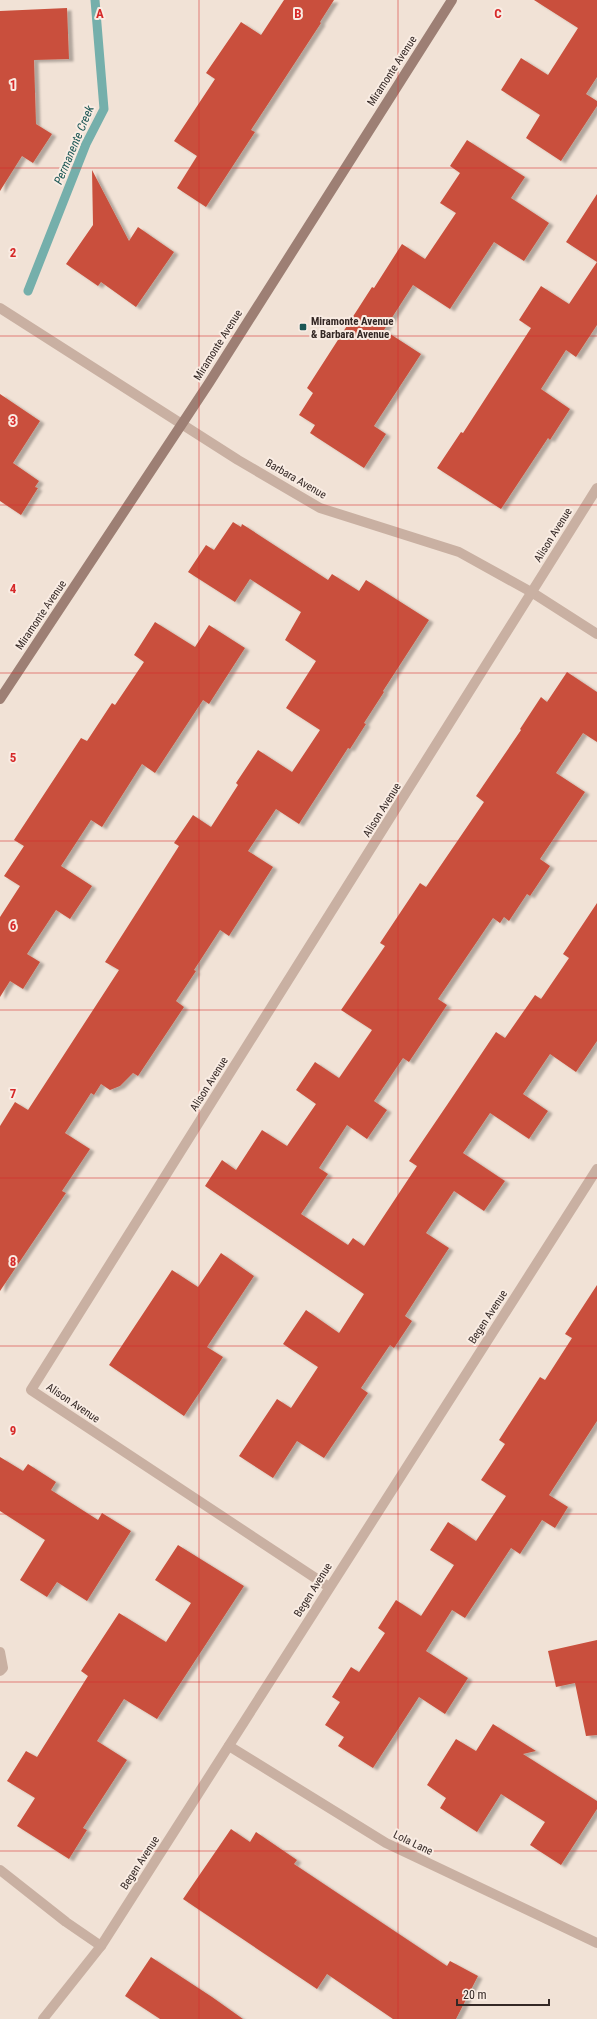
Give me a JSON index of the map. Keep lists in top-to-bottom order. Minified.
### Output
{"streets":{"main road":["Miramonte Avenue"],"street":["Barbara Avenue","Alison Avenue","Begen Avenue","Lola Lane"]},"crossings":[["Miramonte Avenue","Barbara Avenue"],["Barbara Avenue","Alison Avenue"],["Alison Avenue","Begen Avenue"],["Begen Avenue","Lola Lane"]],"water":["Permanente Creek"],"places":{"transit":["Miramonte Avenue & Barbara Avenue"]},"scale_bar":"20 m","grid":{"columns":["A","B","C"],"rows":["1","2","3","4","5","6","7","8","9"]}}
